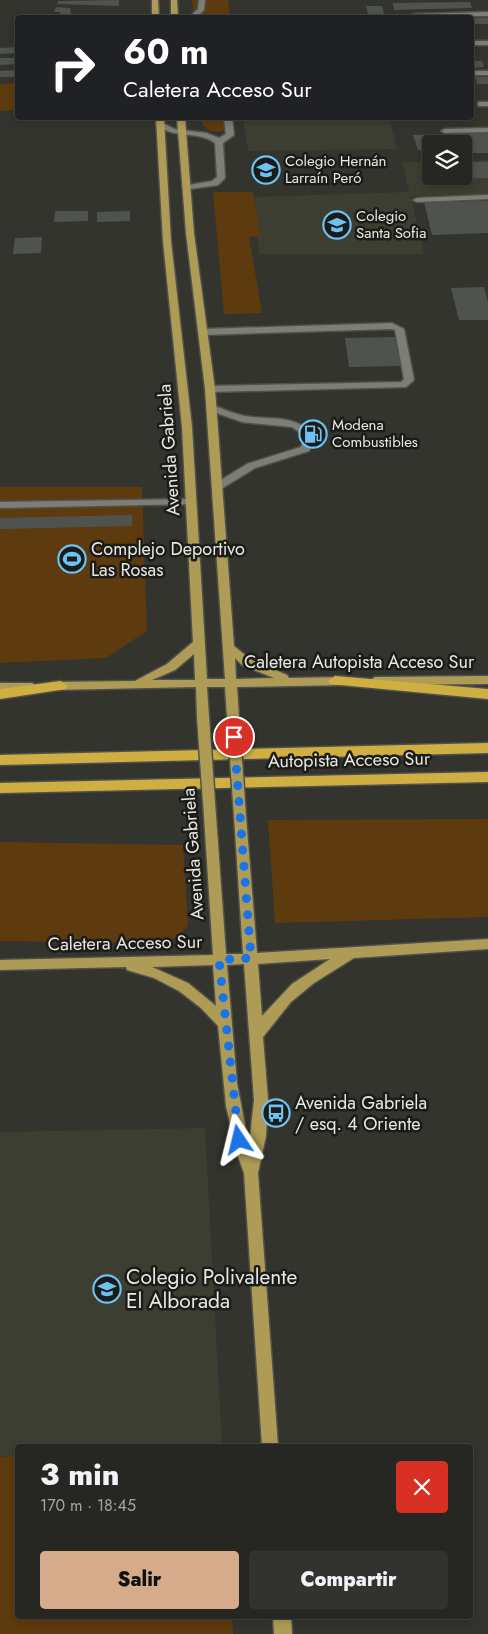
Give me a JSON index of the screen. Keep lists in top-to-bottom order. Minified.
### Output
{"streets":{"highway":["Autopista Acceso Sur"],"main road":["Avenida Gabriela","Caletera Autopista Acceso Sur","Caletera Acceso Sur"]},"crossings":[["Avenida Gabriela","Caletera Acceso Sur"]],"places":{"school or university":["Colegio Hernán Larraín Peró","Colegio Santa Sofia","Colegio Polivalente El Alborada"],"fuel station":["Modena Combustibles"],"sports":["Complejo Deportivo Las Rosas"],"bus stop":["Avenida Gabriela / esq. 4 Oriente"]},"page":{"turn":["60 m","Caletera Acceso Sur"],"heading":["3 min","170 m · 18:45"],"buttons":["Salir","Compartir"]}}
